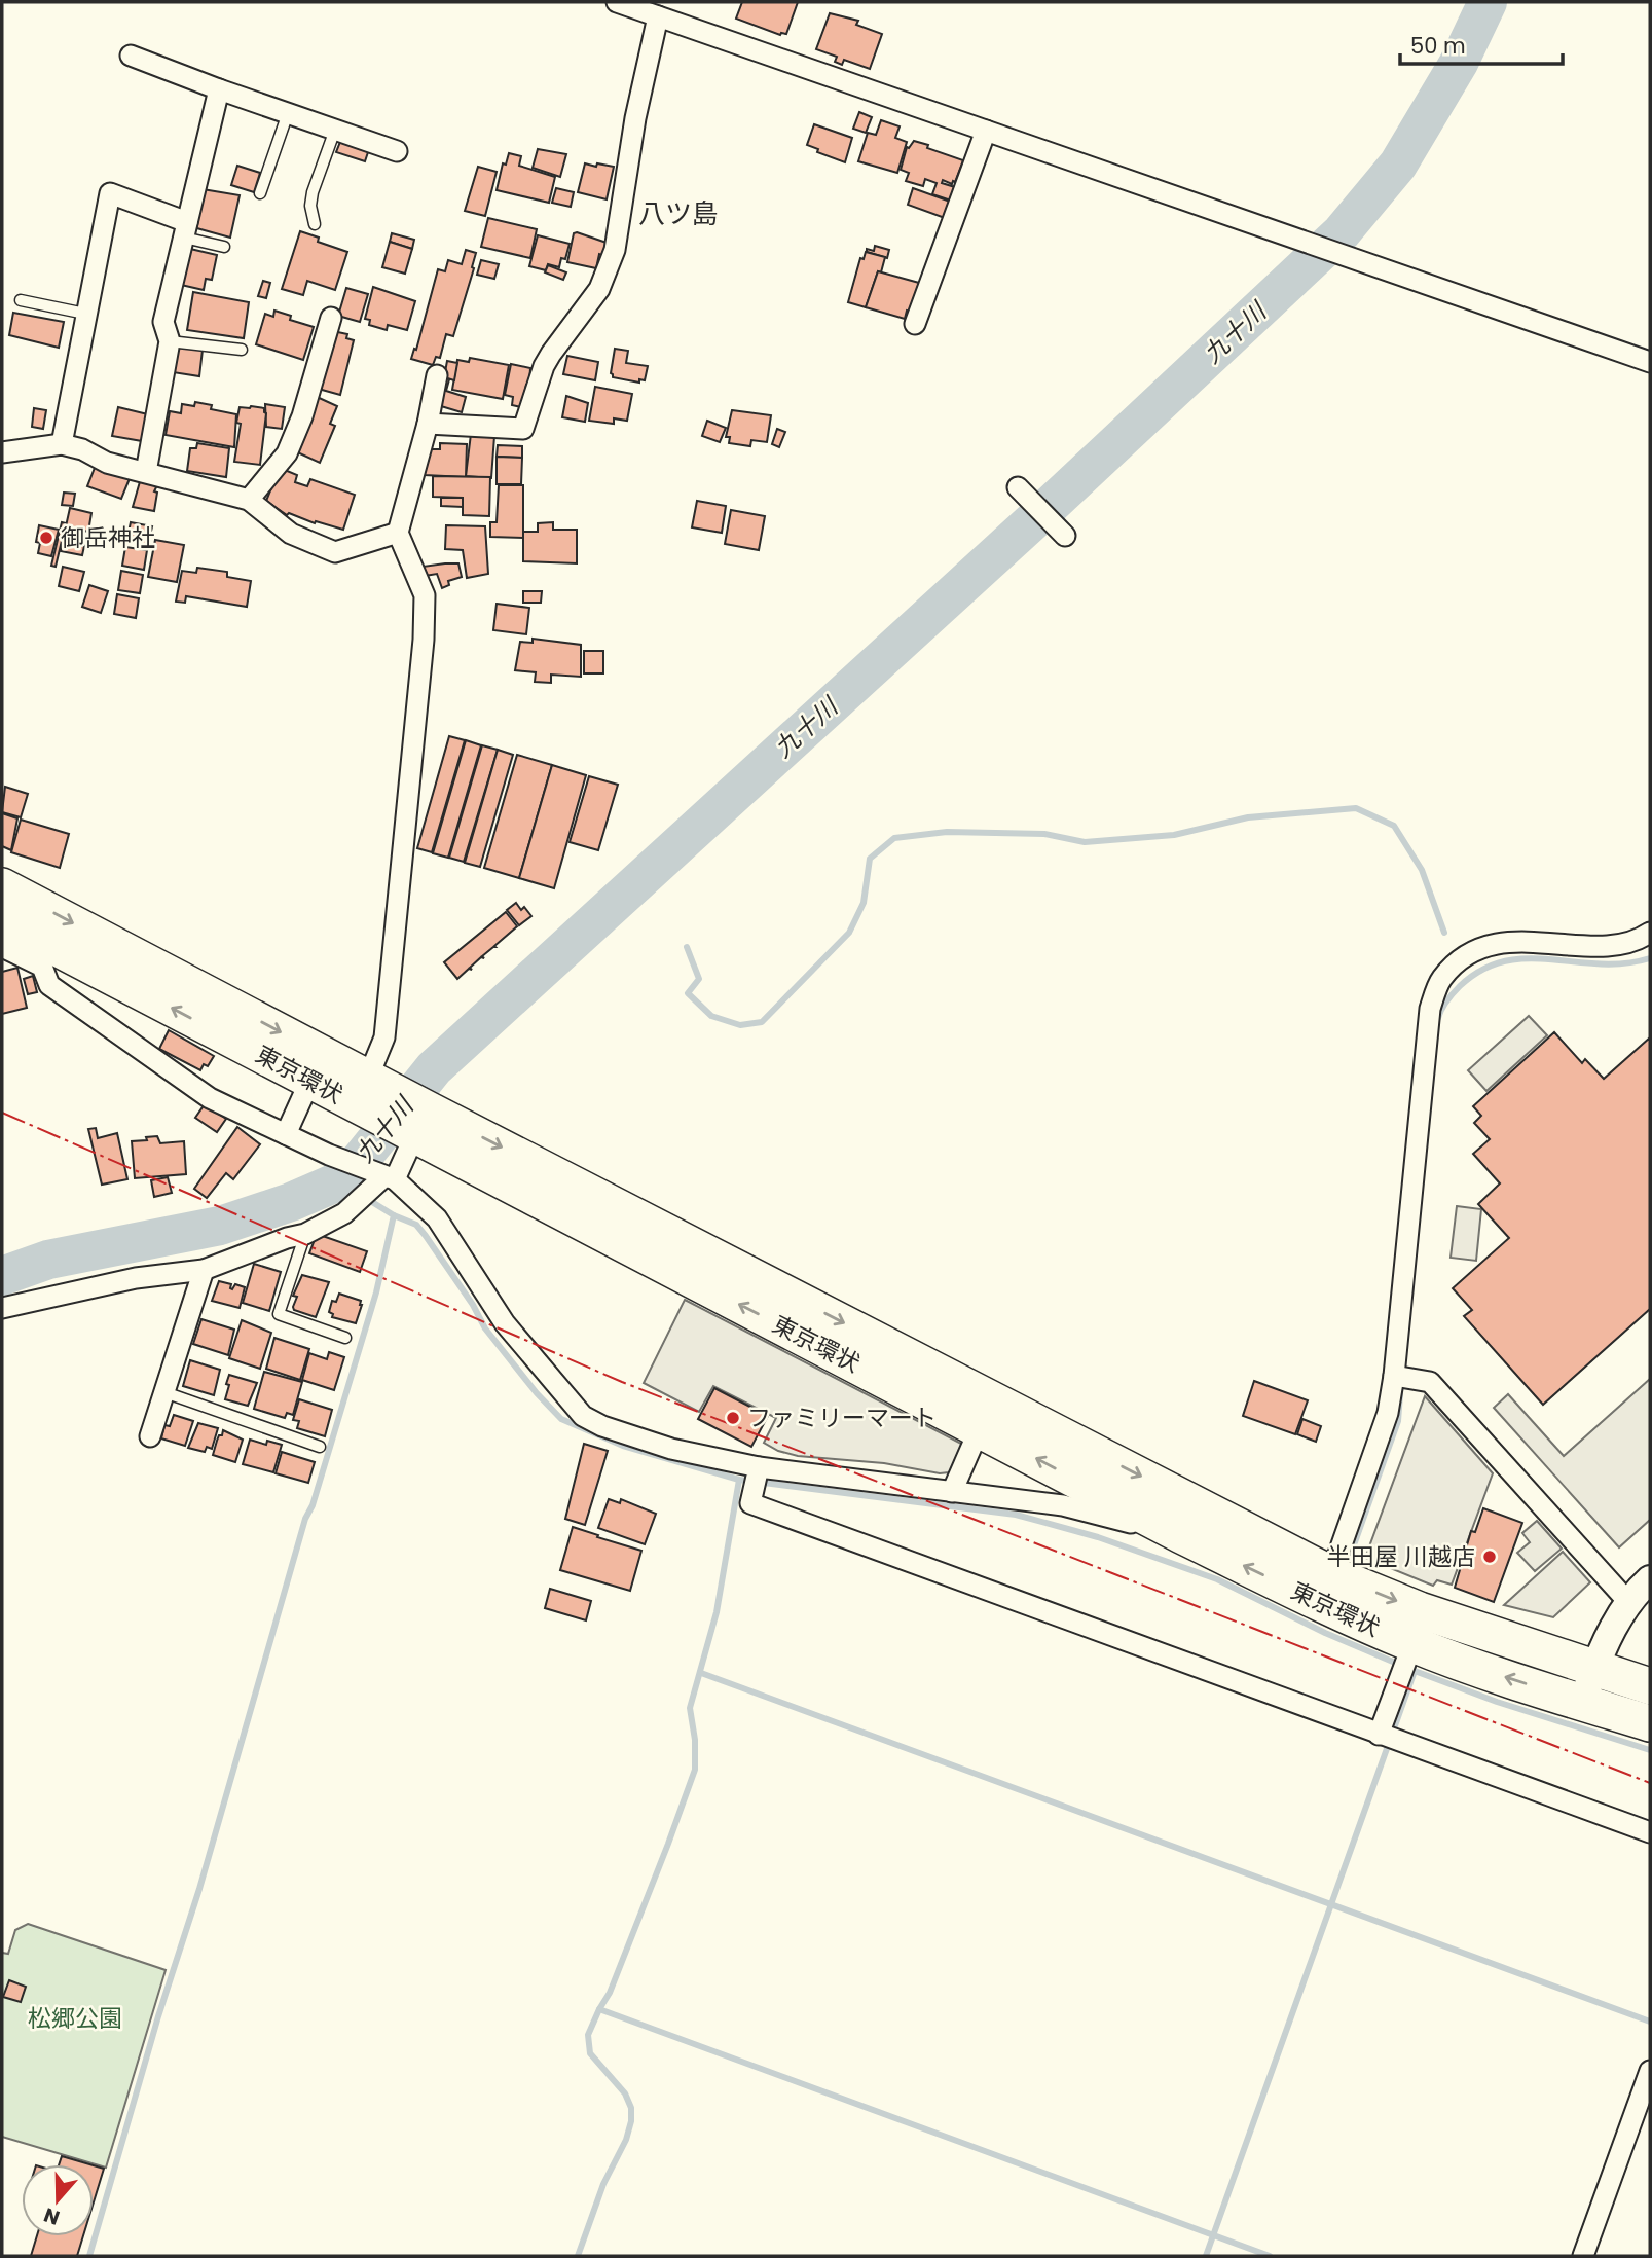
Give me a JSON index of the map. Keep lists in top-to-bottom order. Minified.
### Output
{"streets":{"highway":["東京環状"]},"districts":["八ツ島"],"water":["九十川"],"parks":["松郷公園"],"places":["御岳神社","ファミリーマート","半田屋 川越店"],"scale_bar":"50 m","north":"bottom"}
